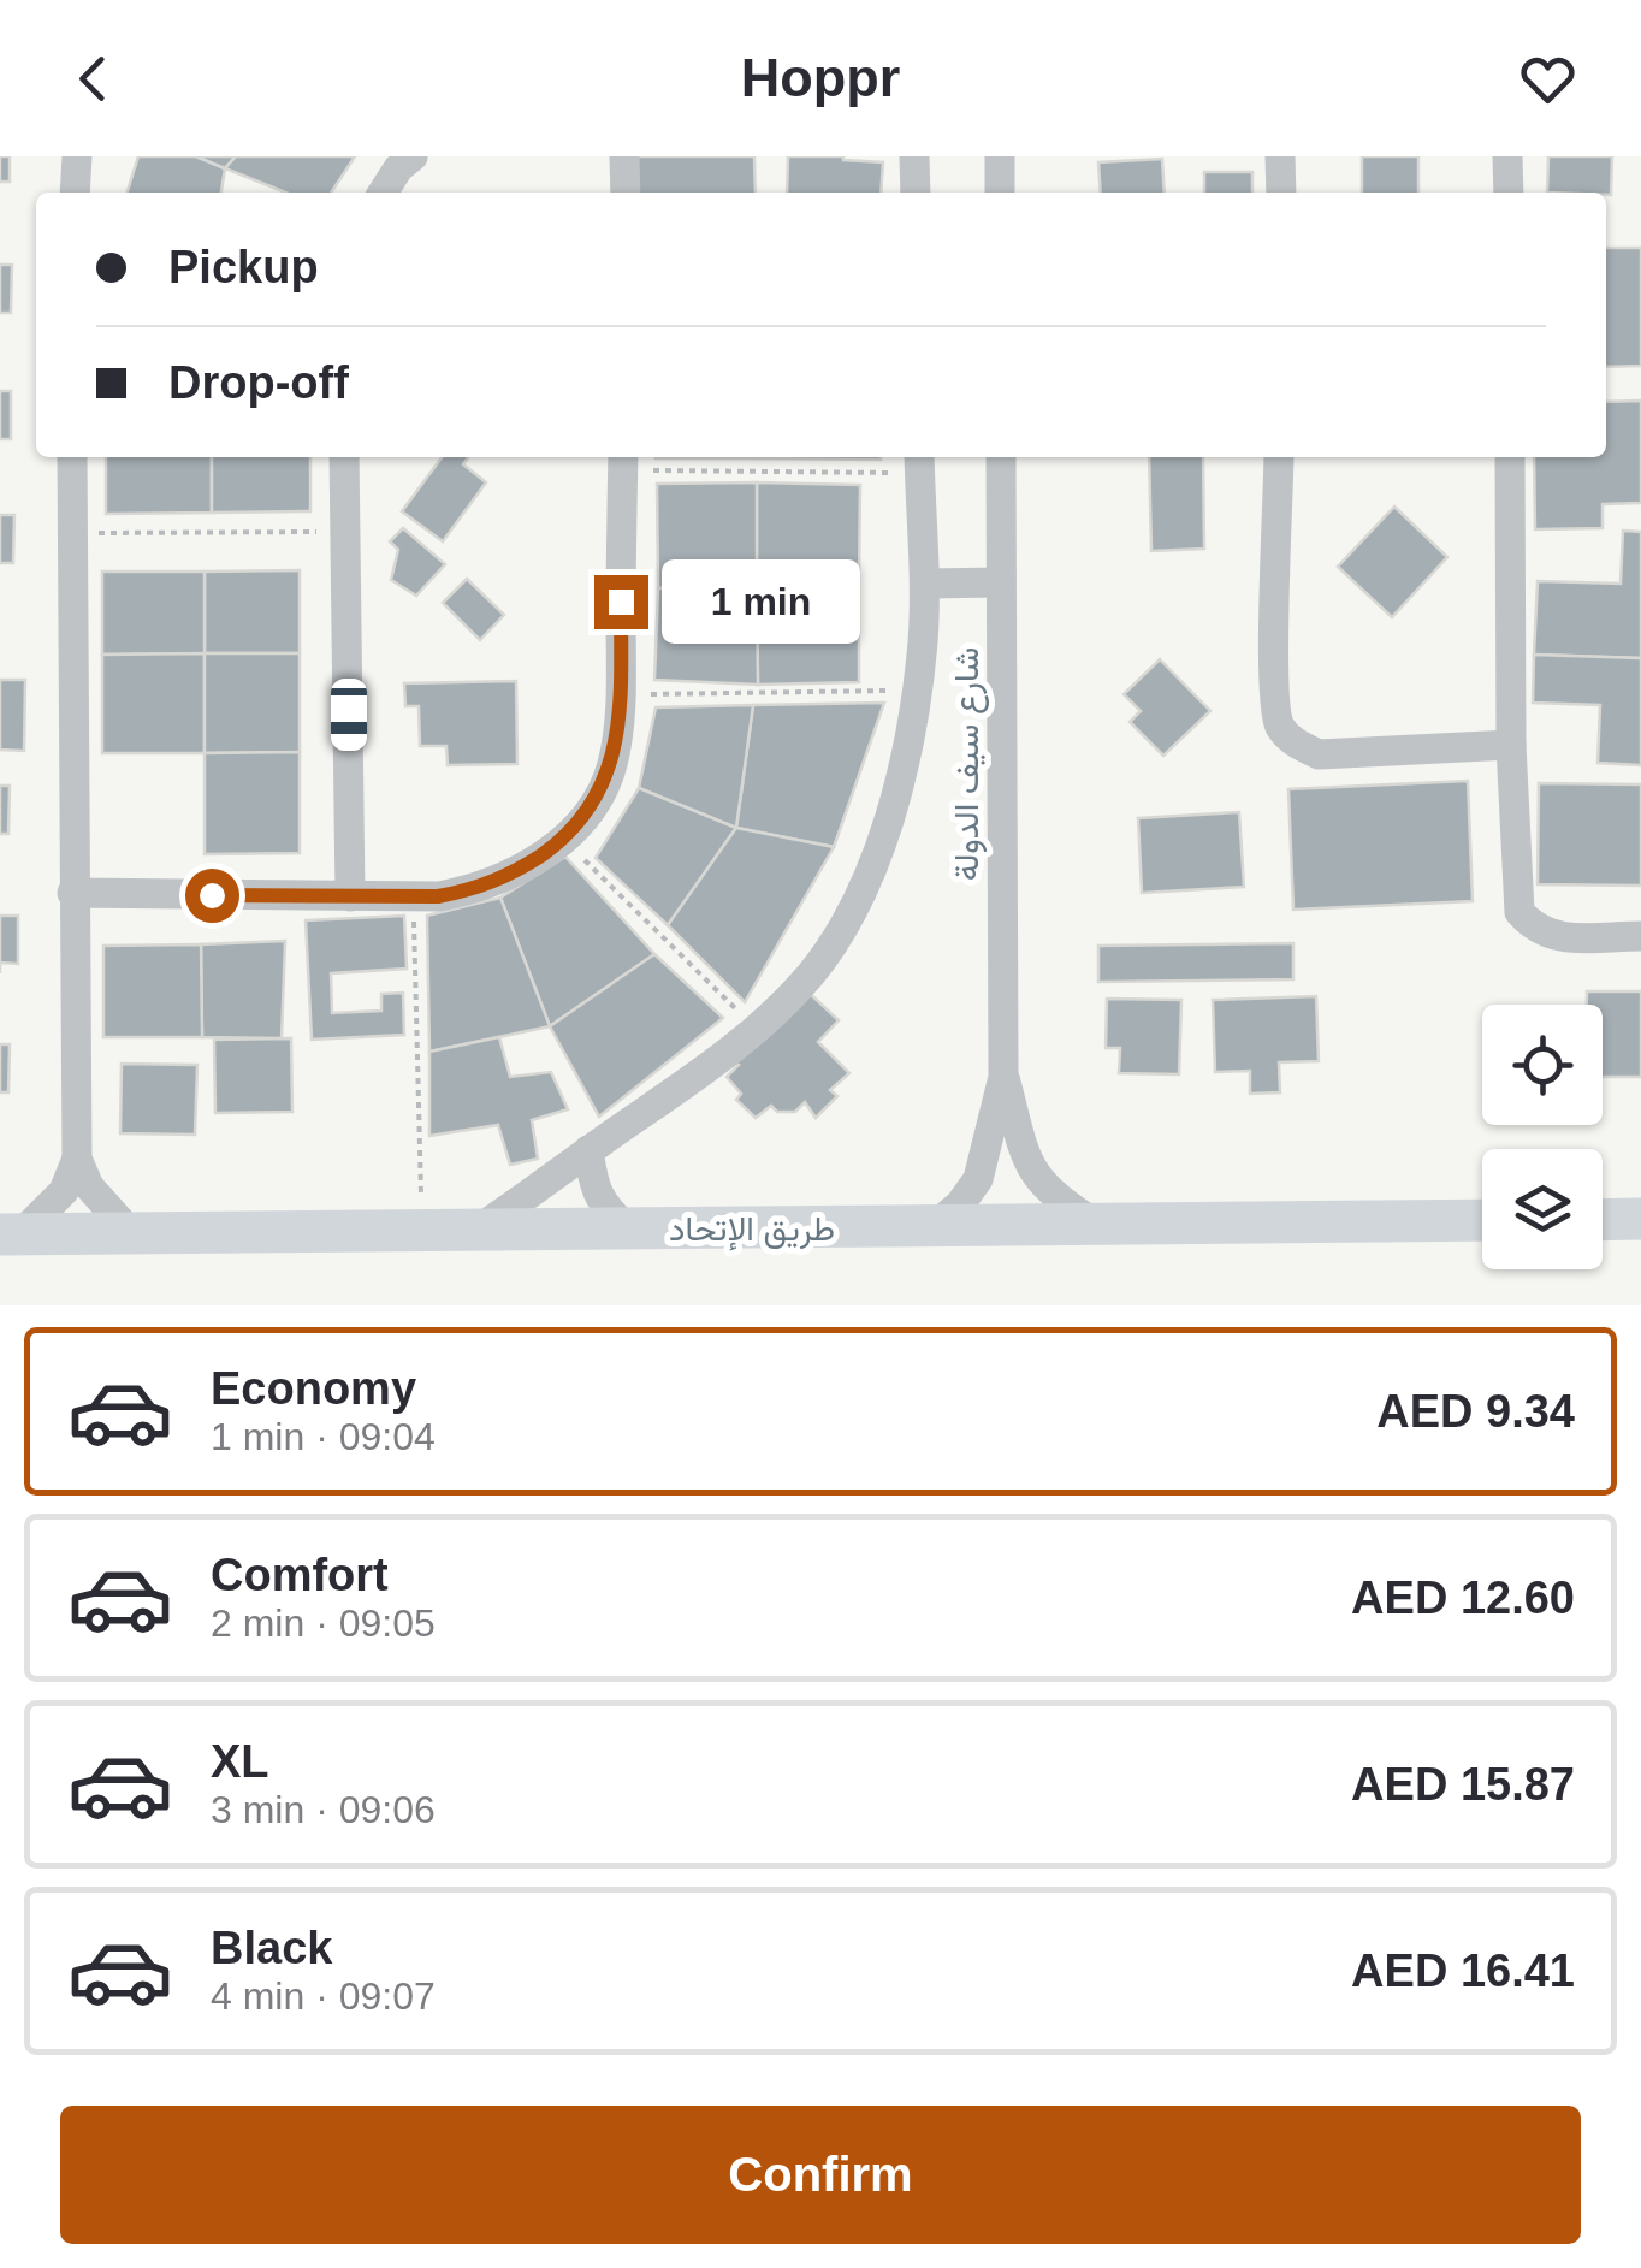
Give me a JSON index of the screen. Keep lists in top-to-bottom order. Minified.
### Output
{"streets":{"street":["شارع سيف الدولة","طريق اﻹتحاد"]},"crossings":[["شارع سيف الدولة","طريق اﻹتحاد"]],"page":{"header":"Hoppr","banner":["Pickup","Drop-off"],"bubble":"1 min","list":[{"name":"Economy","note":"1 min · 09:04","value":"AED 9.34"},{"name":"Comfort","note":"2 min · 09:05","value":"AED 12.60"},{"name":"XL","note":"3 min · 09:06","value":"AED 15.87"},{"name":"Black","note":"4 min · 09:07","value":"AED 16.41"}],"buttons":"Confirm"}}
